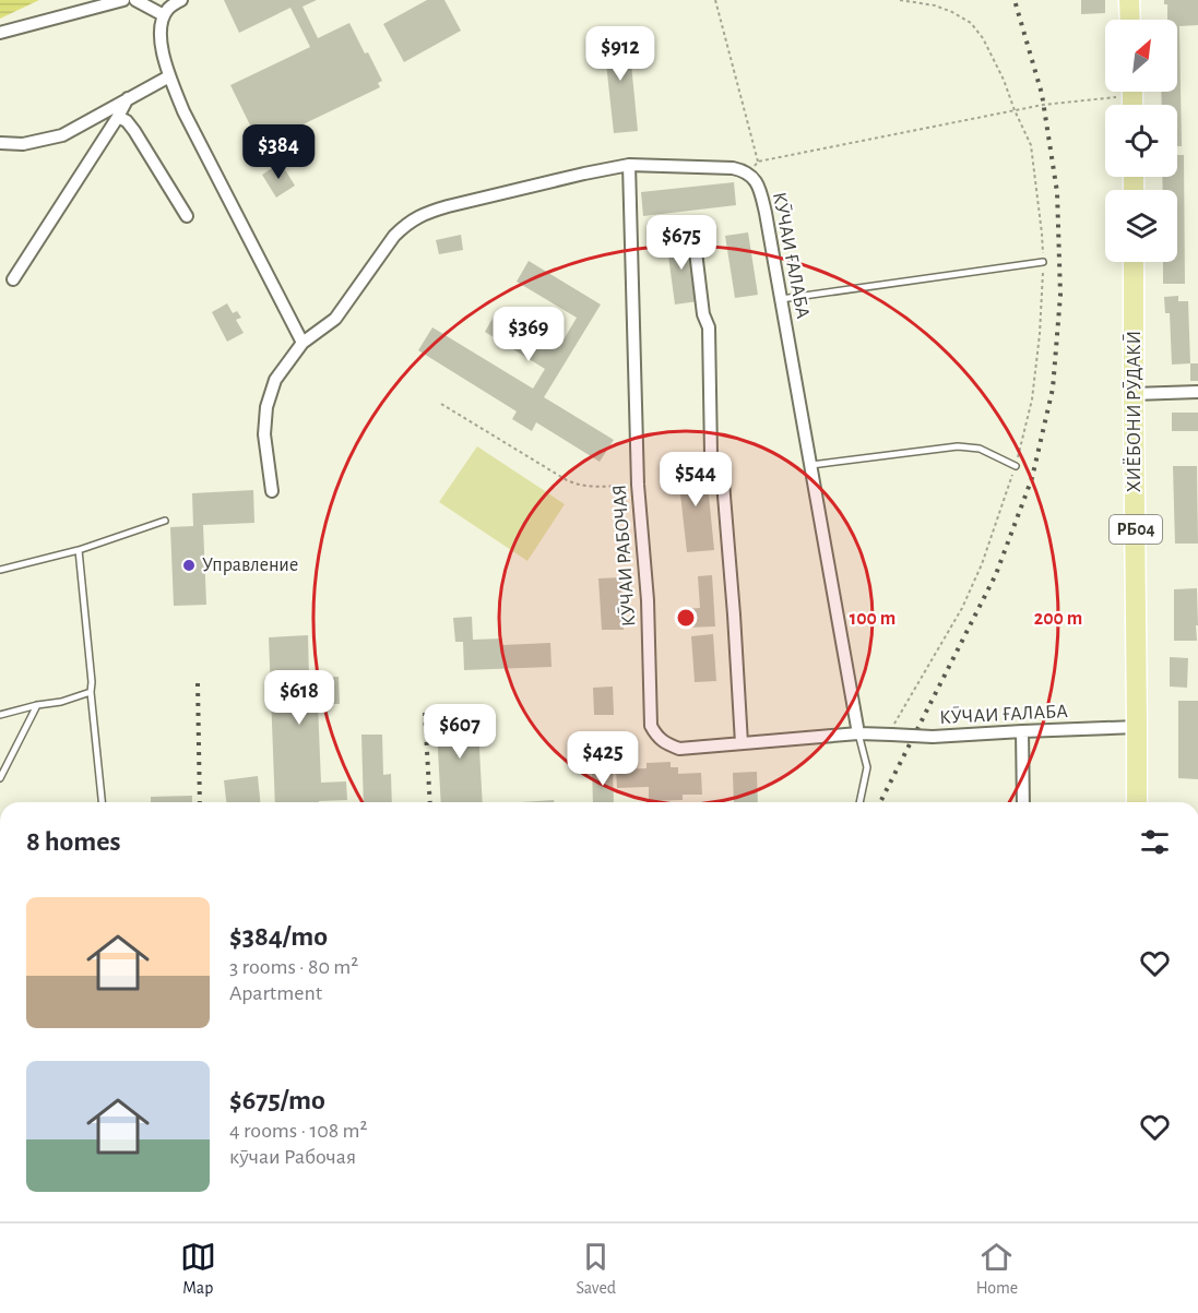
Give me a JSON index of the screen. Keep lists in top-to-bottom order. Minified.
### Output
{"streets":{"main road":["ХИЁБОНИ РӮДАКӢ","РБ04"],"street":["КӮЧАИ ҒАЛАБА","КӮЧАИ РАБОЧАЯ"]},"crossings":[["КӮЧАИ ҒАЛАБА","ХИЁБОНИ РӮДАКӢ"],["КӮЧАИ ҒАЛАБА","КӮЧАИ РАБОЧАЯ"]],"places":["Управление"],"north":"top right","page":{"price":["$912","$384","$675","$369","$544","$618","$607","$425"],"heading":"8 homes","list":[{"name":"$384/mo","note":"3 rooms · 80 m² · Apartment"},{"name":"$675/mo","note":"4 rooms · 108 m² · кӯчаи Рабочая"}],"tabs":["Map","Saved","Home"]},"rings":["100 m","200 m"]}
